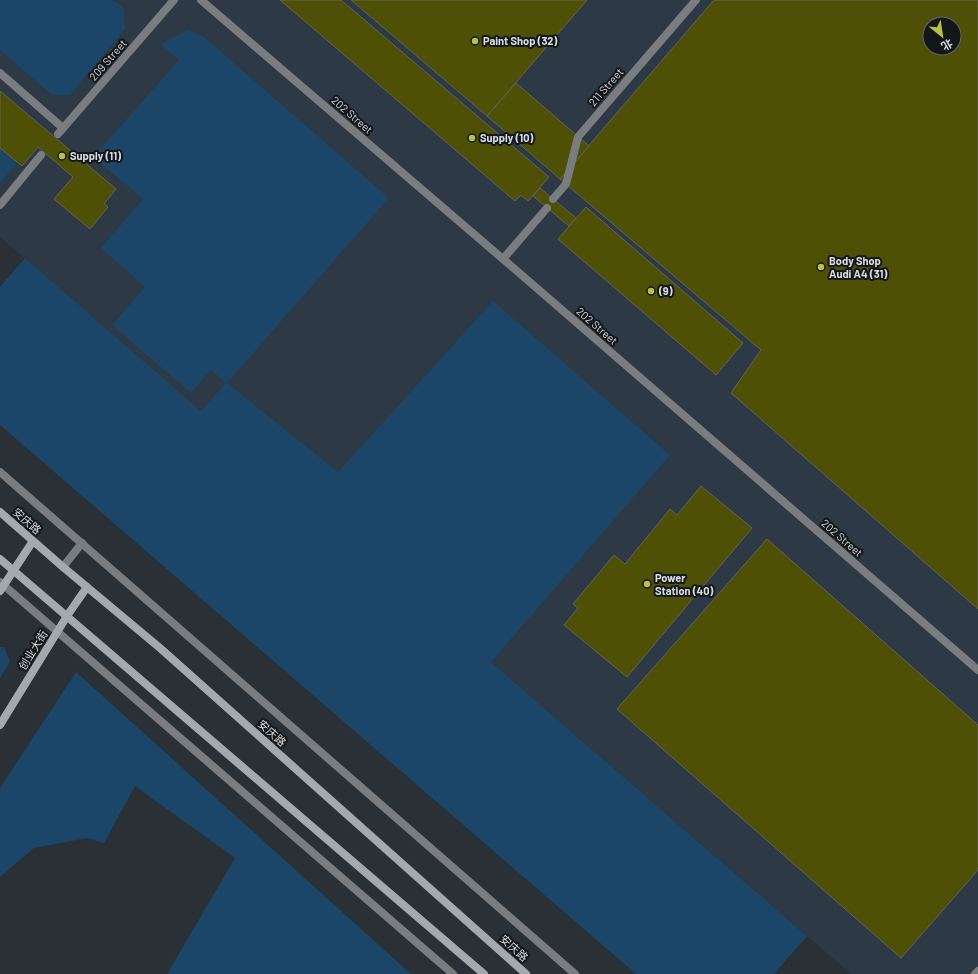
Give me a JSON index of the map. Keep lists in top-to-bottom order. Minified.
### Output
{"streets":{"street":["安庆路","创业大街"],"lane":["209 Street","211 Street","202 Street"]},"crossings":[["安庆路","创业大街"]],"places":["Paint Shop (32)","Supply (10)","Supply (11)","Body Shop Audi A4 (31)","(9)","Power Station (40)"],"north":"bottom right"}
